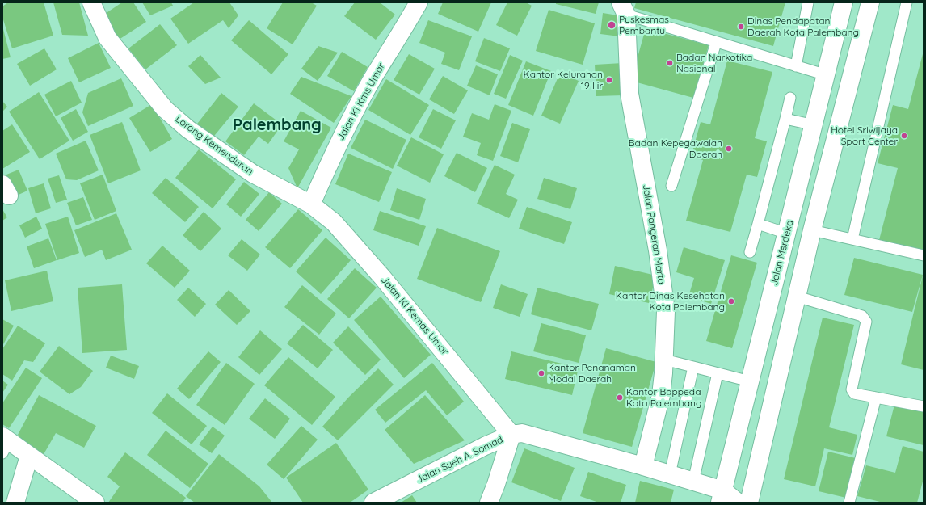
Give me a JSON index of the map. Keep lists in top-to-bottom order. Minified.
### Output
{"streets":{"street":["Jalan Ki Kms Umar","Lorong Kemenduran","Jalan Pangeran Marto","Jalan Merdeka","Jalan KI Kemas Umar","Jalan Syeh A. Somad"]},"crossings":[["Jalan Ki Kms Umar","Lorong Kemenduran"],["Jalan Ki Kms Umar","Jalan KI Kemas Umar"],["Lorong Kemenduran","Jalan KI Kemas Umar"],["Jalan Pangeran Marto","Jalan Syeh A. Somad"],["Jalan Merdeka","Jalan Syeh A. Somad"],["Jalan KI Kemas Umar","Jalan Syeh A. Somad"]],"districts":["Palembang"],"places":["Puskesmas Pembantu","Dinas Pendapatan Daerah Kota Palembang","Badan Narkotika Nasional","Kantor Kelurahan 19 Ilir","Hotel Sriwijaya Sport Center","Badan Kepegawaian Daerah","Kantor Dinas Kesehatan Kota Palembang","Kantor Penanaman Modal Daerah","Kantor Bappeda Kota Palembang"]}
